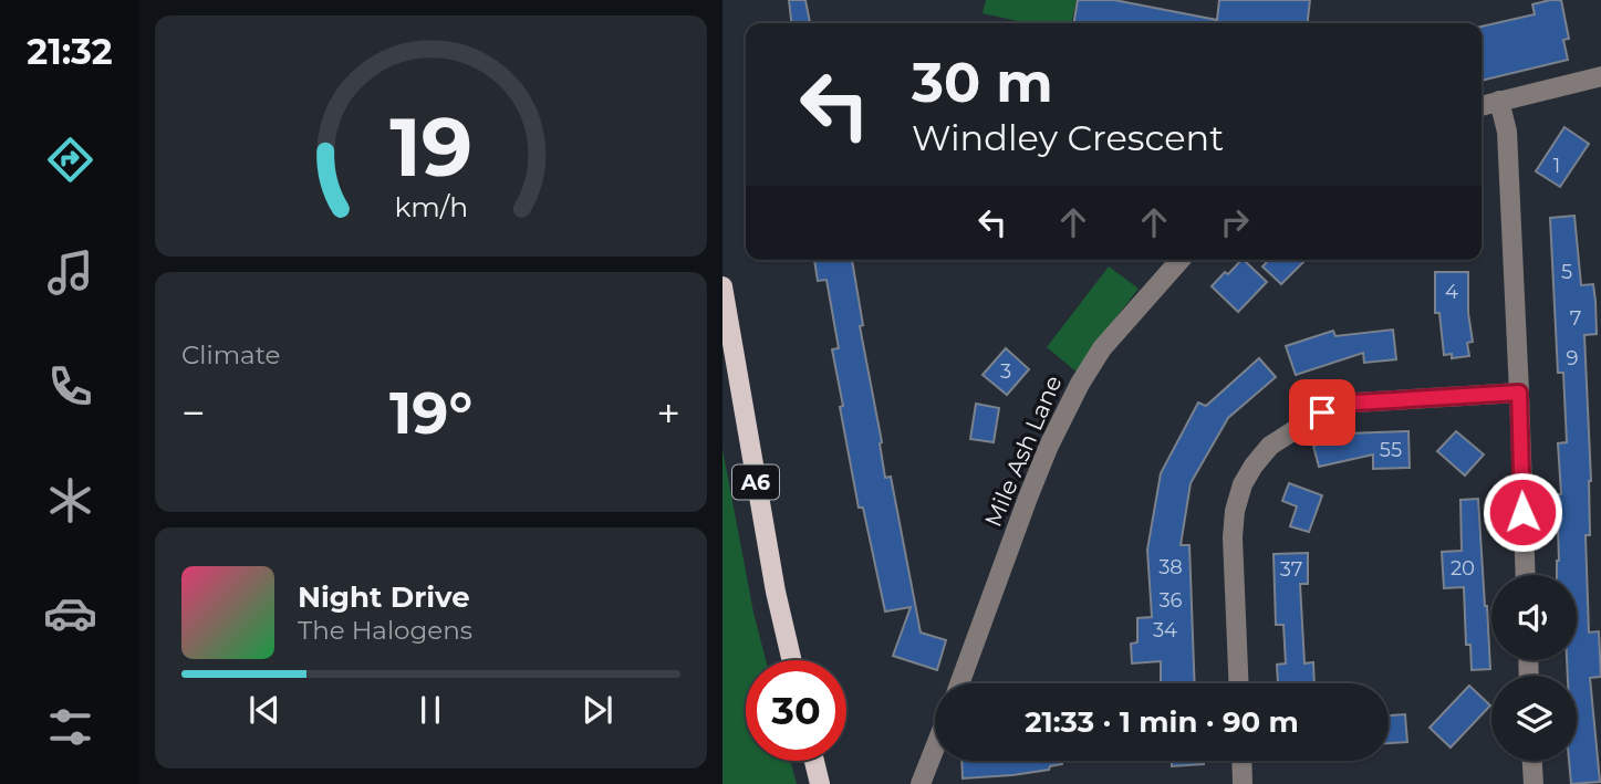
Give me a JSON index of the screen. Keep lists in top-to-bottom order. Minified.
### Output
{"streets":{"main road":["A6"],"street":["Mile Ash Lane"]},"house_numbers":["1","5","4","7","9","3","55","38","20","37","36","34"],"page":{"tabs":"21:32","turn":["30 m","Windley Crescent"],"tile":"Climate","heat":["−","19°","+"],"song":["Night Drive","The Halogens"],"limit":"30","trip":"21:33 · 1 min · 90 m","gauge":["19","km/h"]}}
